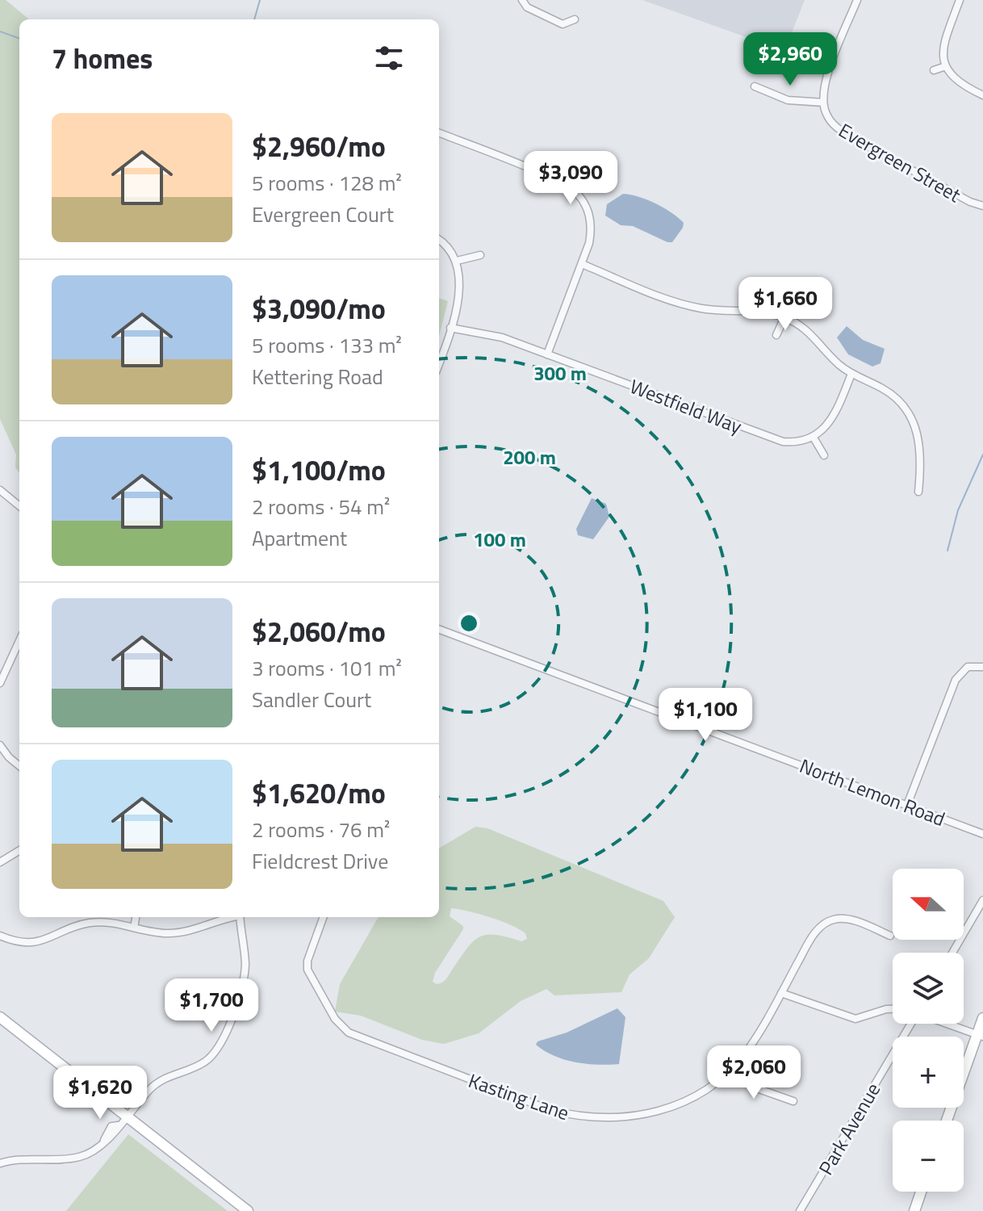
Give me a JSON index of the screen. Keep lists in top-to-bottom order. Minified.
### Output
{"streets":{"street":["Evergreen Street","Westfield Way","North Lemon Road","Kasting Lane","Park Avenue"]},"north":"left","page":{"heading":"7 homes","price":["$2,960","$3,090","$1,660","$1,100","$1,700","$2,060","$1,620"],"list":[{"name":"$2,960/mo","note":"5 rooms · 128 m² · Evergreen Court"},{"name":"$3,090/mo","note":"5 rooms · 133 m² · Kettering Road"},{"name":"$1,100/mo","note":"2 rooms · 54 m² · Apartment"},{"name":"$2,060/mo","note":"3 rooms · 101 m² · Sandler Court"},{"name":"$1,620/mo","note":"2 rooms · 76 m² · Fieldcrest Drive"}],"map_buttons":["+","−"]},"rings":["300 m","200 m","100 m"]}
